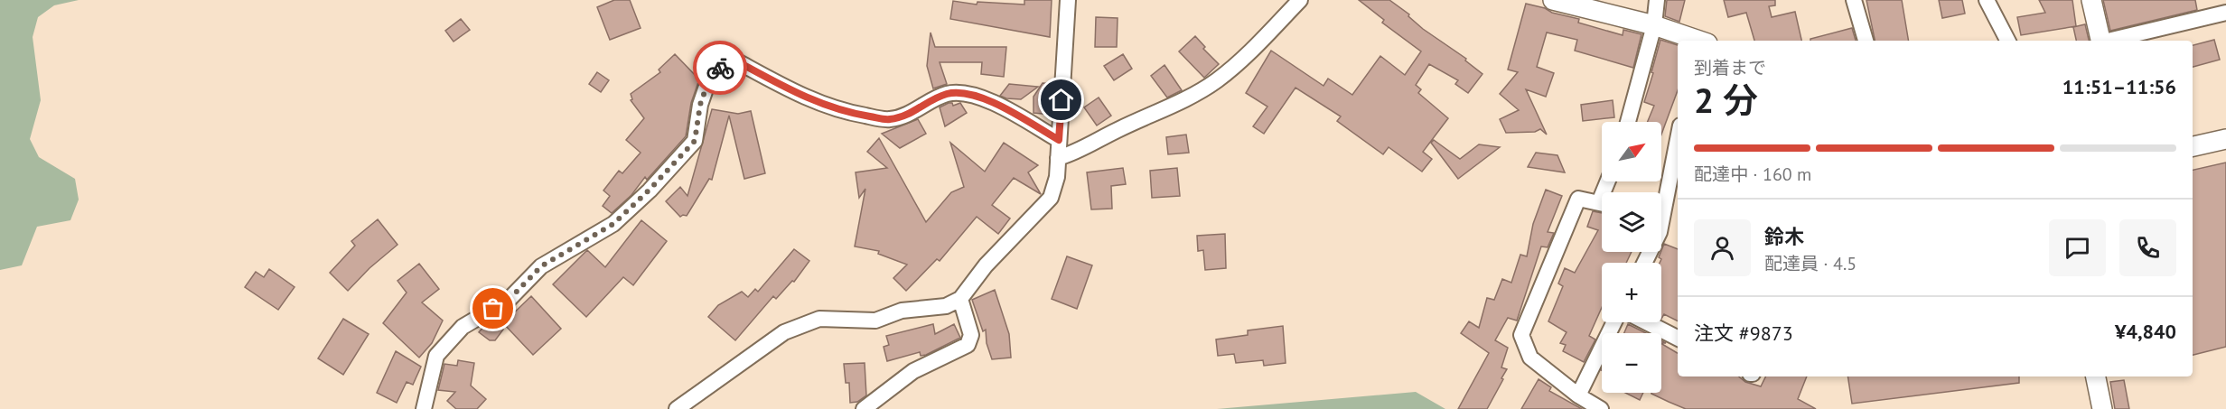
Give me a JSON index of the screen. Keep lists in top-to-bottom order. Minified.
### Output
{"north":"top right","page":{"heading":["2 分","到着まで","11:51–11:56"],"panel":["鈴木","配達員 · 4.5","注文 #9873","¥4,840"],"map_buttons":["+","−"],"bar":"配達中 · 160 m"}}
